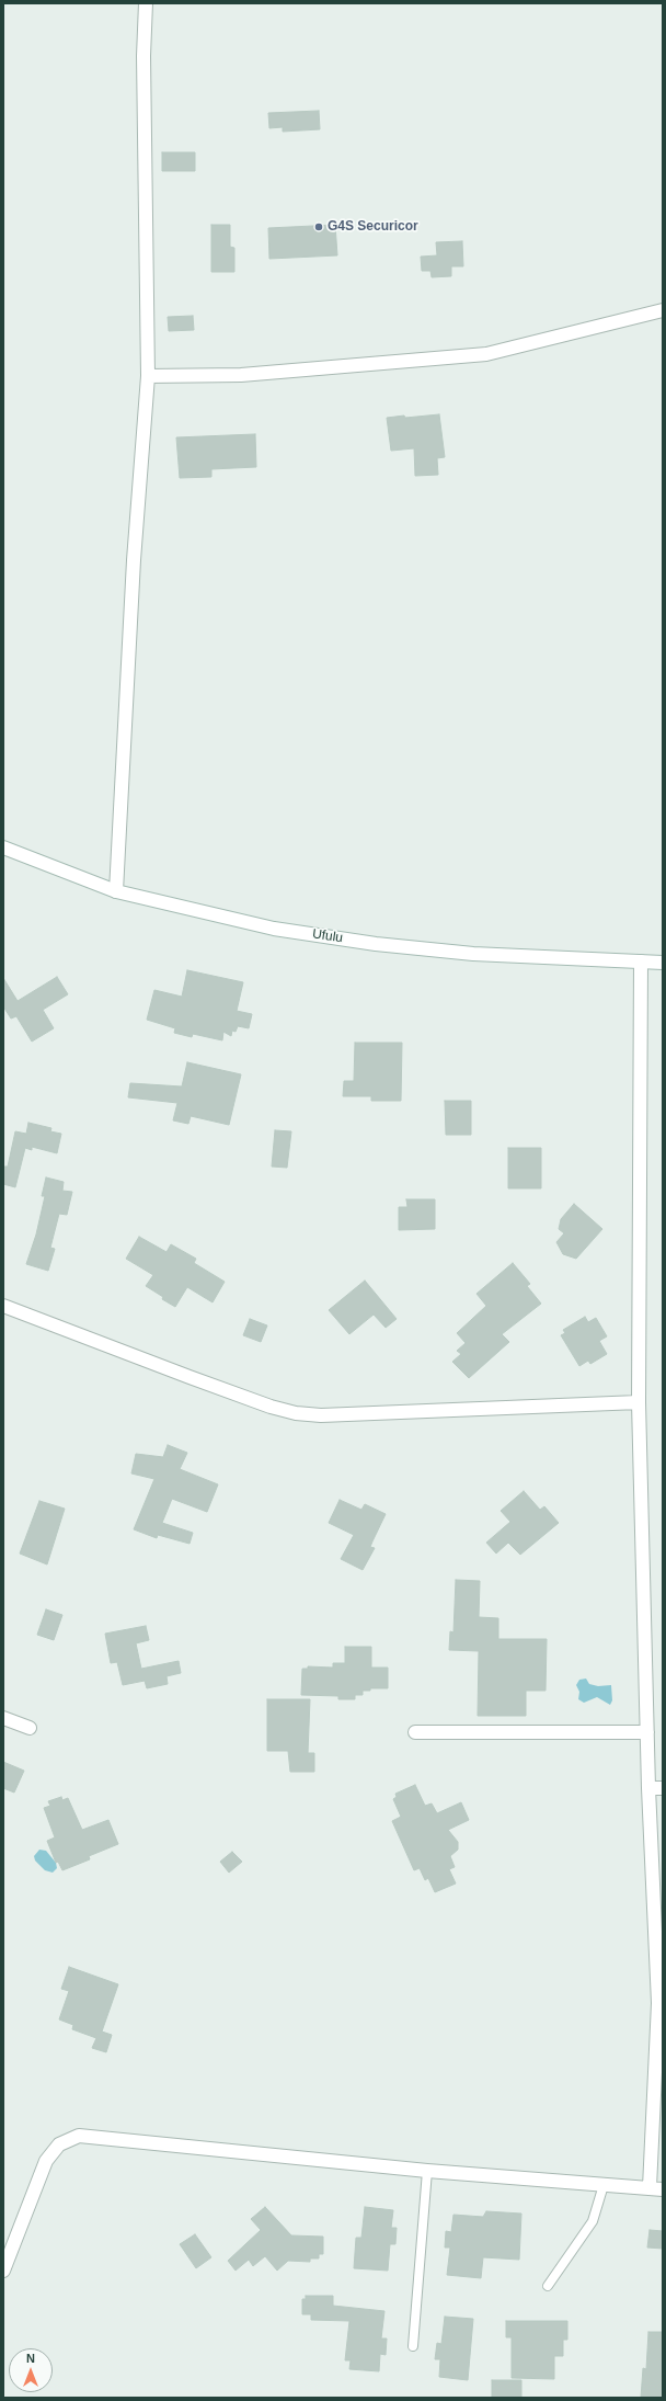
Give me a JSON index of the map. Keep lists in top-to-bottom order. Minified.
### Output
{"streets":{"street":["Ufulu"]},"places":["G4S Securicor"],"north":"top"}
